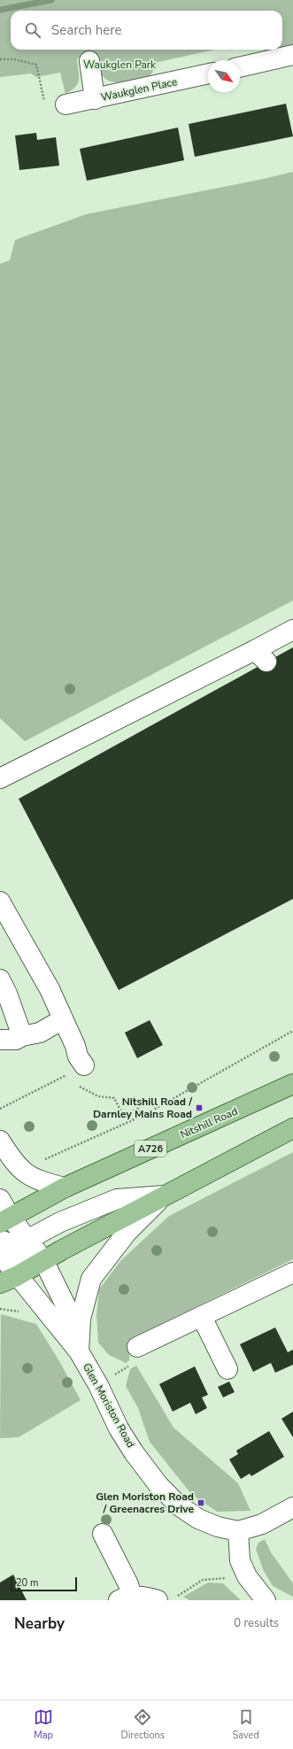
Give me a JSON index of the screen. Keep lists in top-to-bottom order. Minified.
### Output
{"streets":{"main road":["Nitshill Road","A726"],"street":["Waukglen Place","Glen Moriston Road"]},"parks":["Waukglen Park"],"places":{"transit":["Nitshill Road / Darnley Mains Road","Glen Moriston Road / Greenacres Drive"]},"scale_bar":"20 m","north":"bottom right","page":{"search":"Search here","scale":"20 m","heading":["Nearby","0 results"],"nav":["Map","Directions","Saved"]}}
